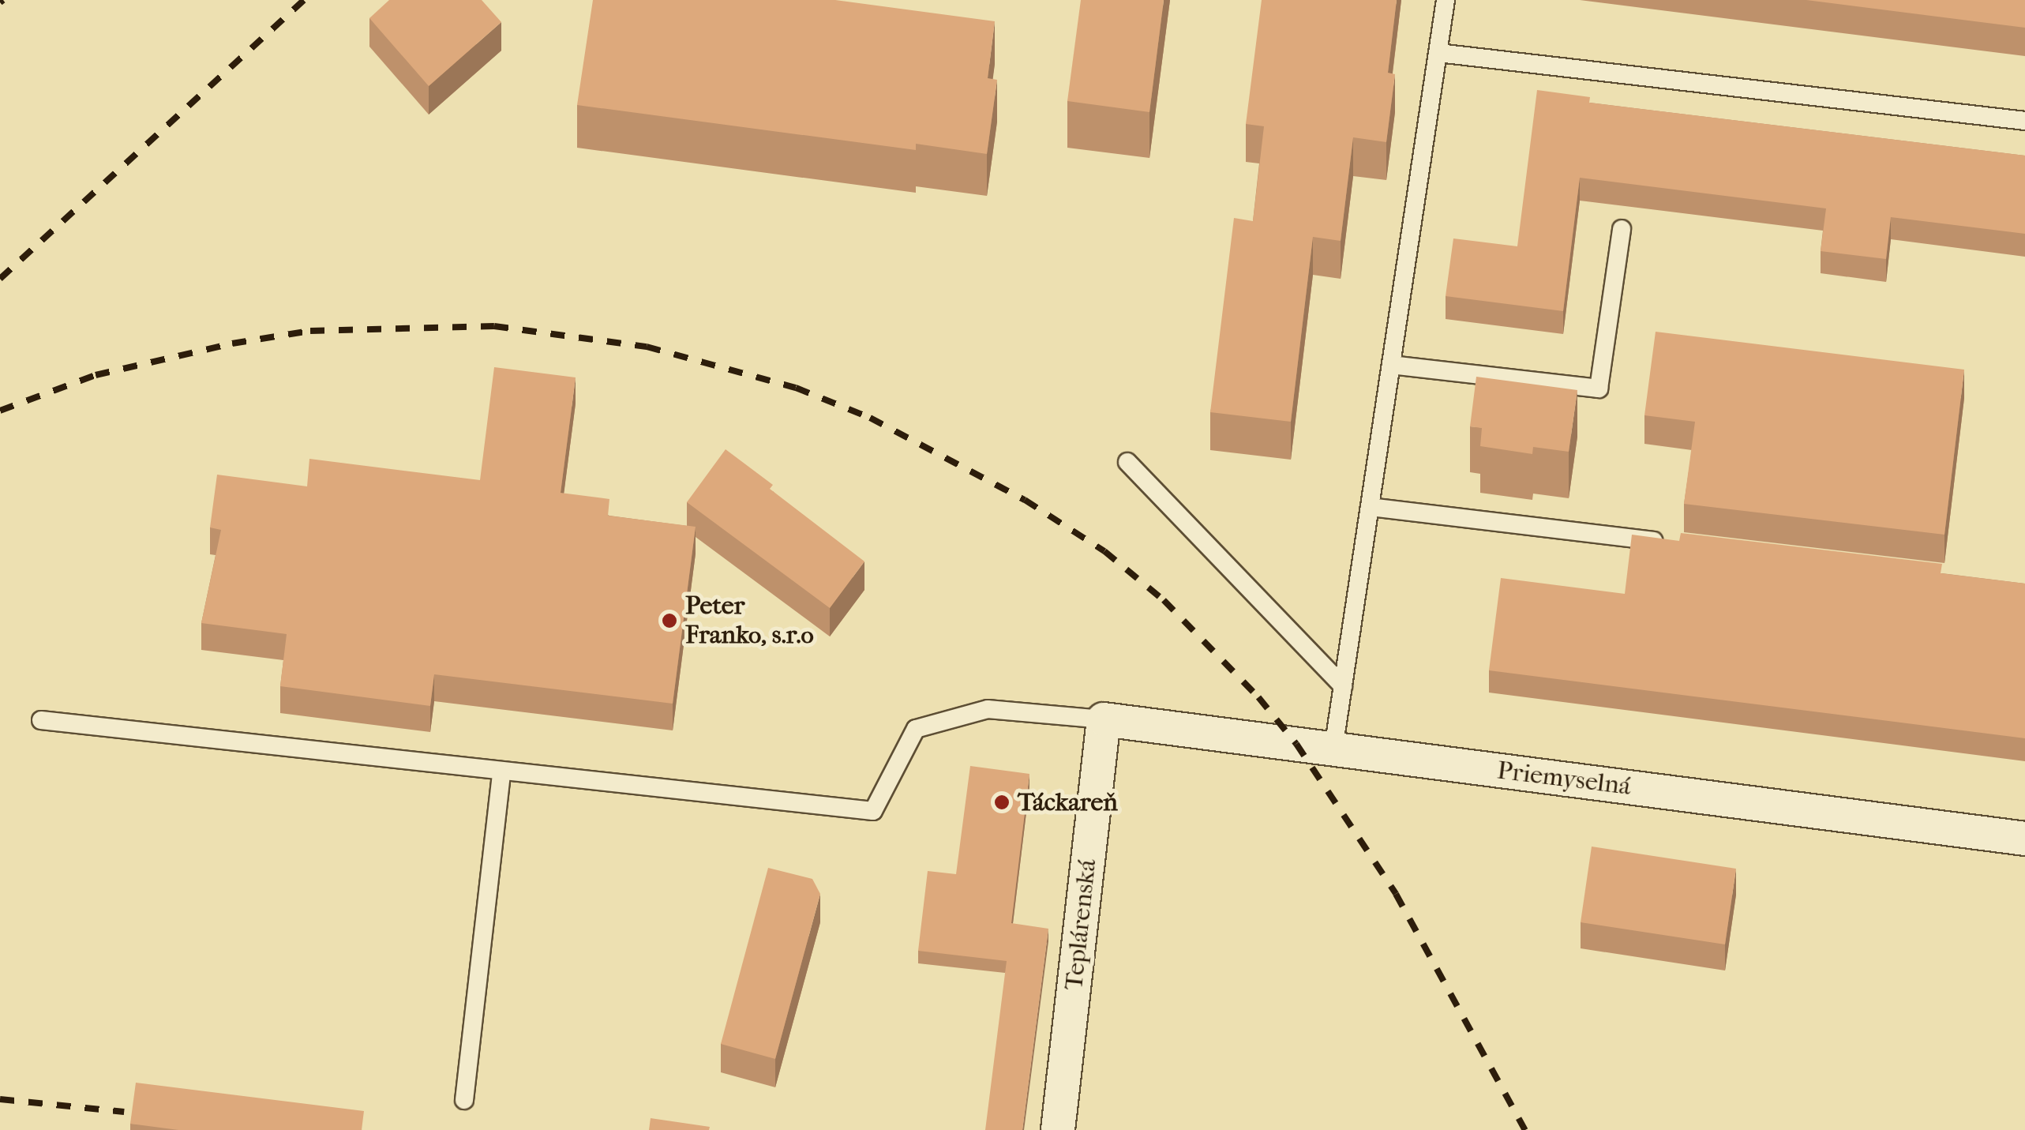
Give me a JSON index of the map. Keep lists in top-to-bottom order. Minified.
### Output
{"streets":{"street":["Priemyselná","Teplárenská"]},"crossings":[["Priemyselná","Teplárenská"]],"places":["Peter Franko, s.r.o","Táckareň"]}
